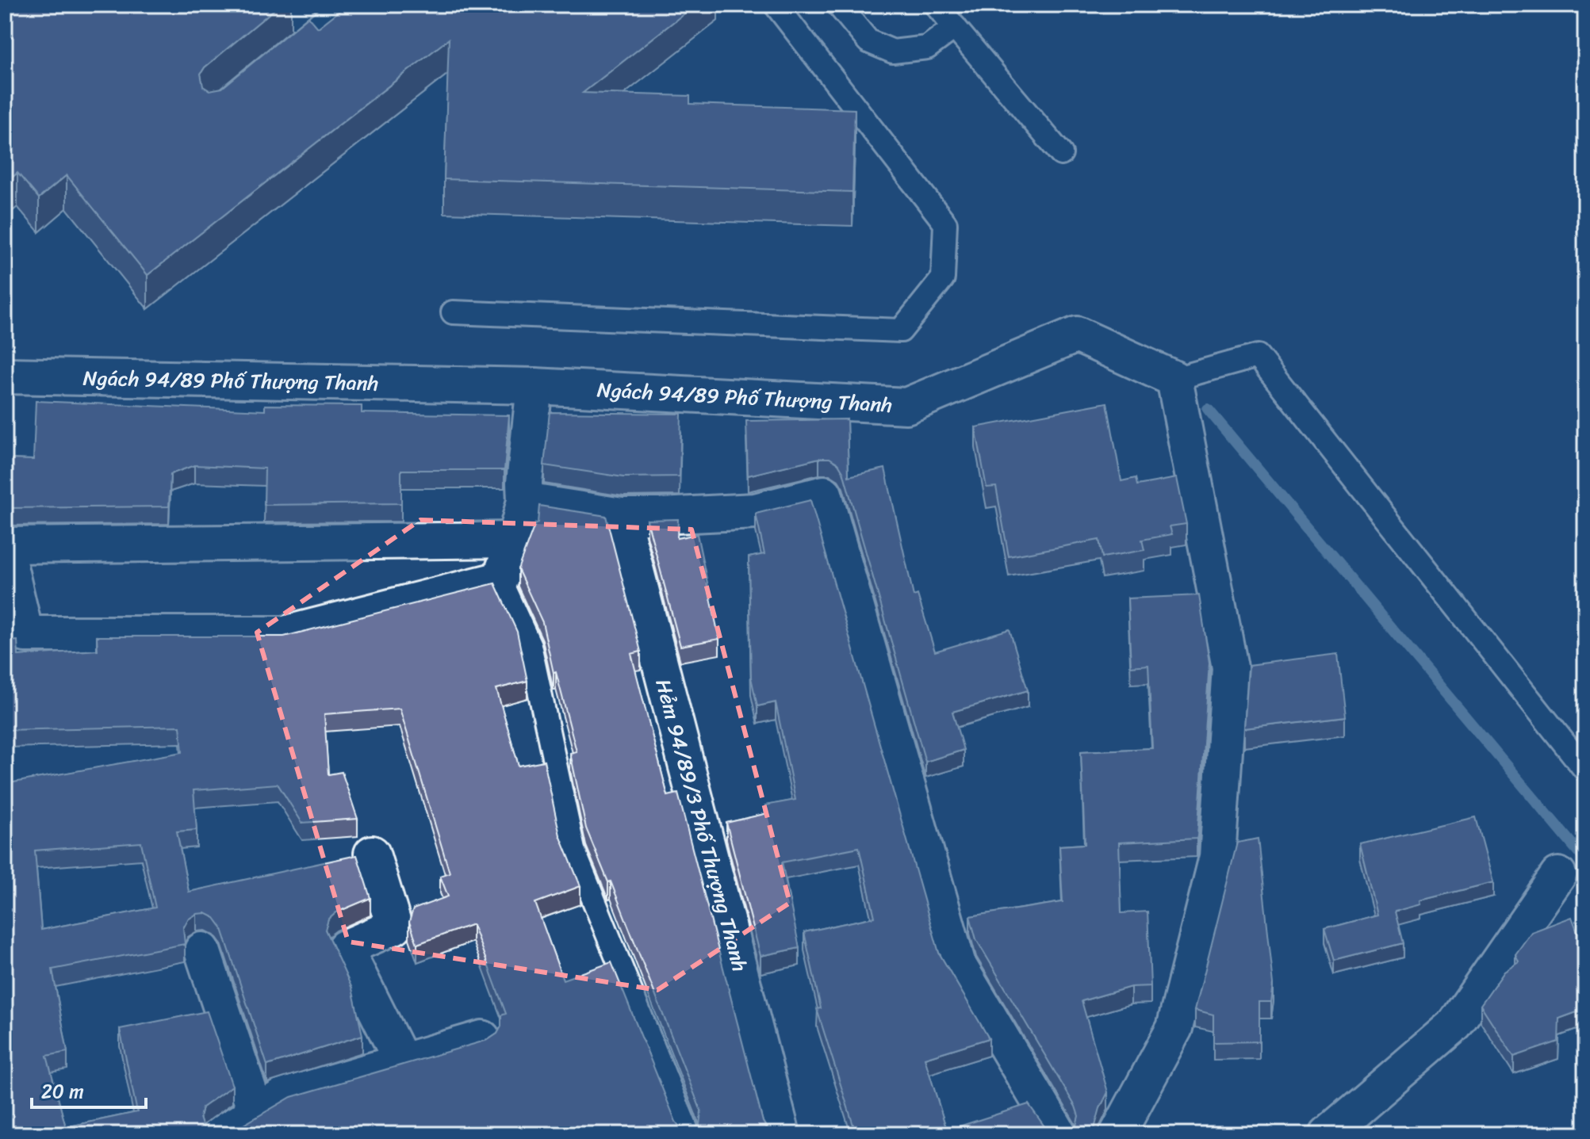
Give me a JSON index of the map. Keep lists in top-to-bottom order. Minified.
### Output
{"streets":{"street":["Ngách 94/89 Phố Thượng Thanh","Hẻm 94/89/3 Phố Thượng Thanh"]},"scale_bar":"20 m"}
